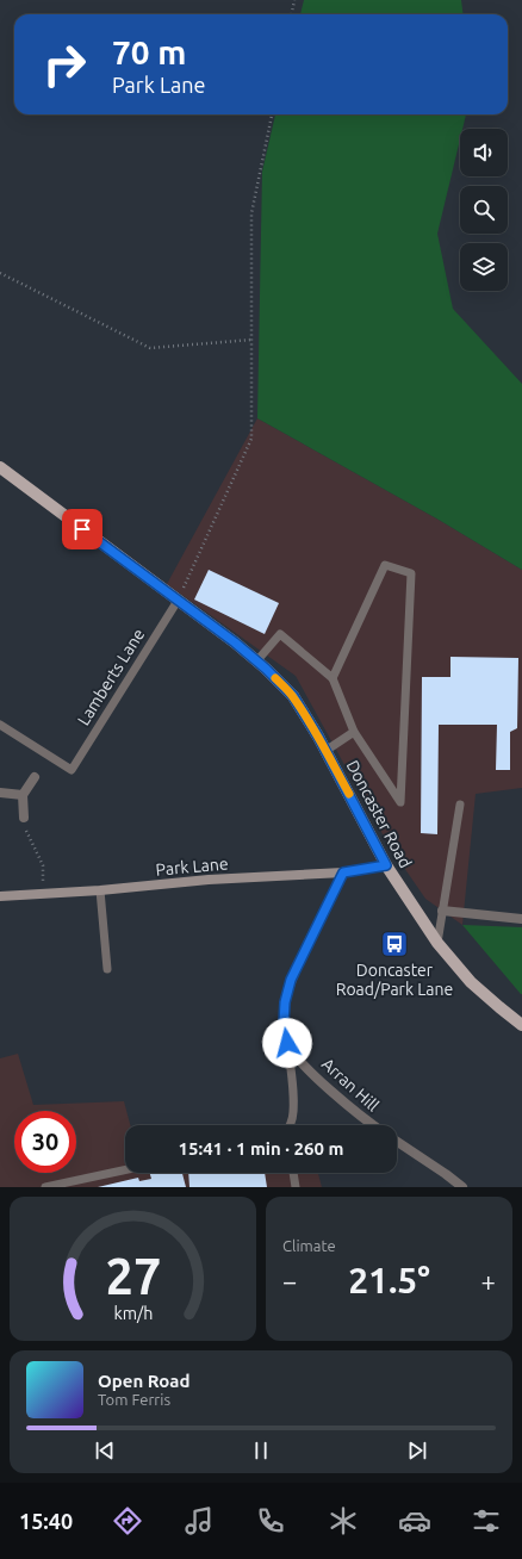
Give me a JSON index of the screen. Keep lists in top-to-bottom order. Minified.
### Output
{"streets":{"main road":["Doncaster Road"],"street":["Park Lane","Arran Hill"],"lane":["Lamberts Lane"]},"crossings":[["Lamberts Lane","Doncaster Road"],["Doncaster Road","Park Lane"],["Park Lane","Arran Hill"]],"places":{"bus stop":["Doncaster Road/Park Lane"]},"page":{"turn":["70 m","Park Lane"],"limit":"30","trip":"15:41 · 1 min · 260 m","tile":"Climate","heat":["−","21.5°","+"],"song":["Open Road","Tom Ferris"],"tabs":"15:40","gauge":["27","km/h"]}}
